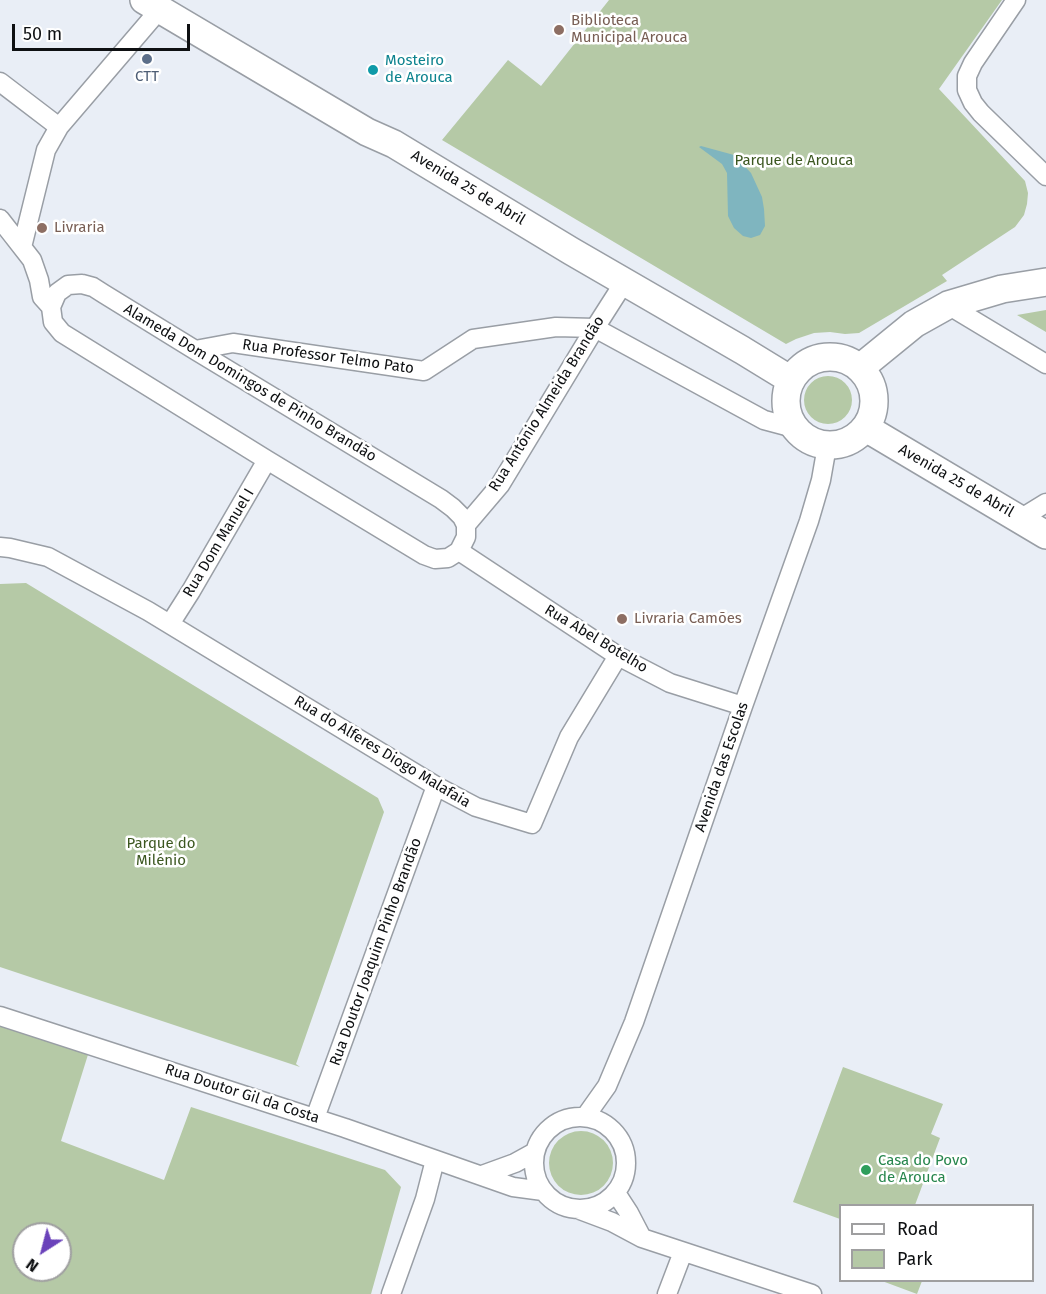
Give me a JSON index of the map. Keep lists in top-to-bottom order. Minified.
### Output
{"streets":{"main road":["Avenida 25 de Abril"],"street":["Rua Professor Telmo Pato","Alameda Dom Domingos de Pinho Brandão","Rua António Almeida Brandão","Rua Dom Manuel I","Rua Abel Botelho","Rua do Alferes Diogo Malafaia","Avenida das Escolas","Rua Doutor Joaquim Pinho Brandão","Rua Doutor Gil da Costa"]},"crossings":[["Avenida 25 de Abril","Rua António Almeida Brandão"],["Avenida 25 de Abril","Avenida das Escolas"],["Rua Professor Telmo Pato","Alameda Dom Domingos de Pinho Brandão"],["Rua Professor Telmo Pato","Rua António Almeida Brandão"],["Alameda Dom Domingos de Pinho Brandão","Rua António Almeida Brandão"],["Rua Dom Manuel I","Rua do Alferes Diogo Malafaia"],["Rua Abel Botelho","Rua do Alferes Diogo Malafaia"],["Rua Abel Botelho","Avenida das Escolas"],["Rua do Alferes Diogo Malafaia","Rua Doutor Joaquim Pinho Brandão"],["Avenida das Escolas","Rua Doutor Gil da Costa"],["Rua Doutor Joaquim Pinho Brandão","Rua Doutor Gil da Costa"]],"parks":["Parque de Arouca","Parque do Milénio"],"places":["Biblioteca Municipal Arouca","CTT","Mosteiro de Arouca","Livraria","Livraria Camões","Casa do Povo de Arouca"],"legend":["Road","Park"],"scale_bar":"50 m","north":"bottom left"}
